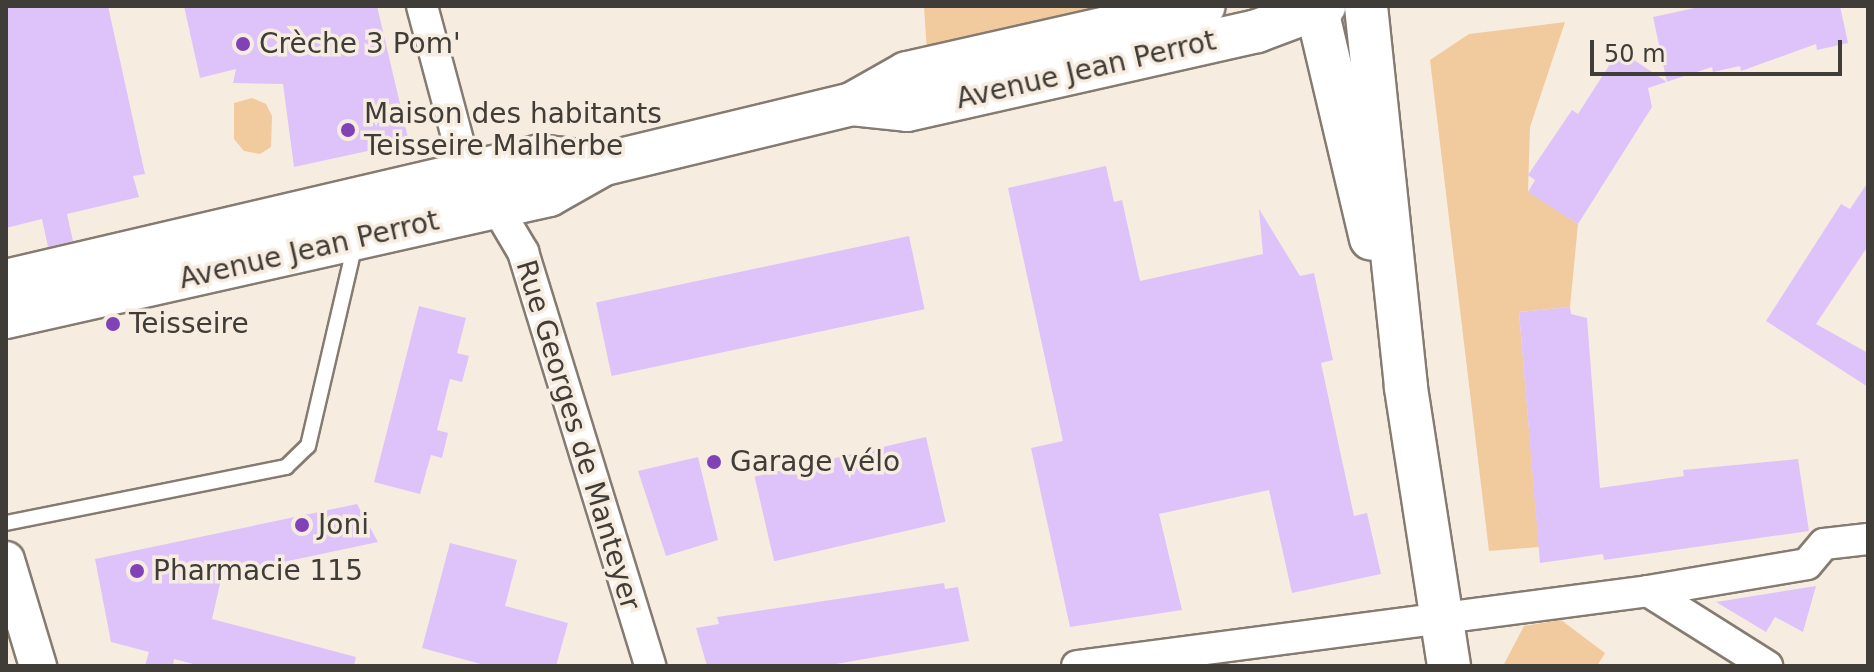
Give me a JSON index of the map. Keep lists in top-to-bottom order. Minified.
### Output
{"streets":{"main road":["Avenue Jean Perrot"],"street":["Rue Georges de Manteyer"]},"crossings":[["Avenue Jean Perrot","Rue Georges de Manteyer"]],"places":["Crèche 3 Pom'","Maison des habitants Teisseire Malherbe","Teisseire","Garage vélo","Joni","Pharmacie 115"],"scale_bar":"50 m"}
